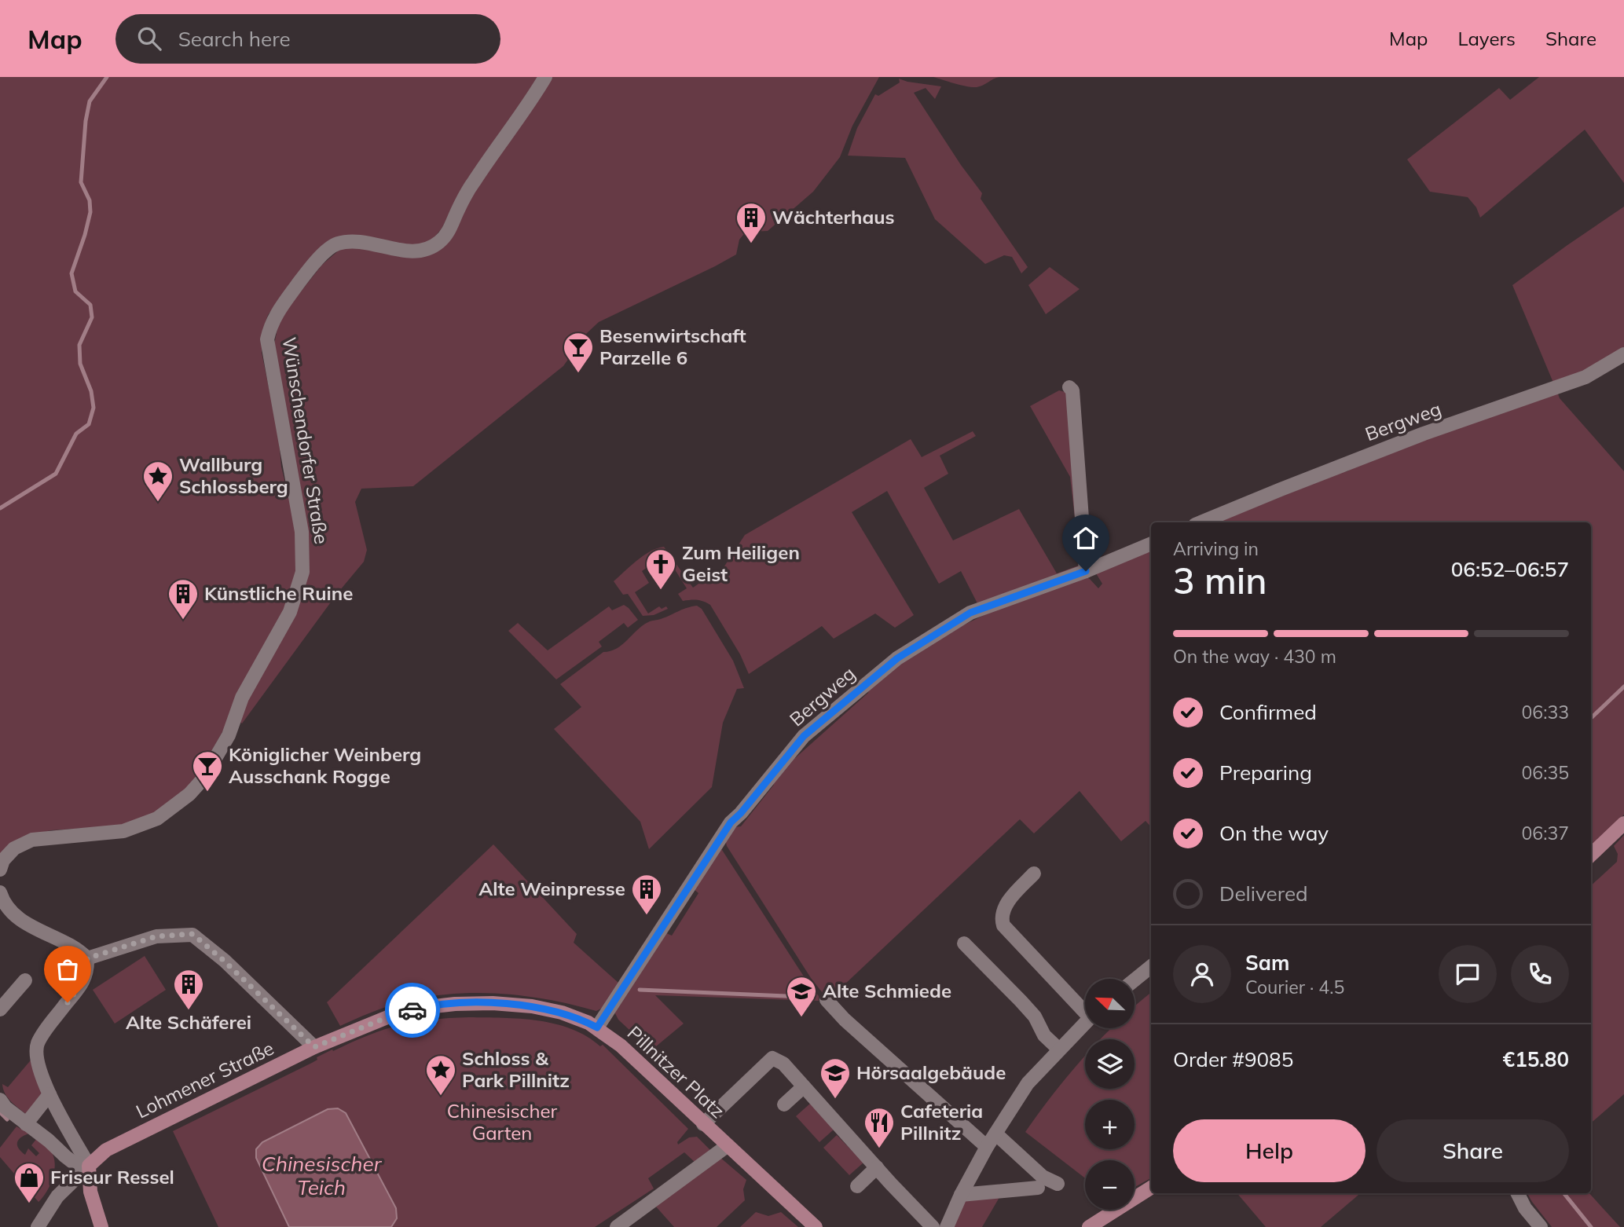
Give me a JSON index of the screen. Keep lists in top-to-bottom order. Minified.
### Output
{"streets":{"main road":["Pillnitzer Platz","Lohmener Straße"],"street":["Bergweg","Wünschendorfer Straße"]},"crossings":[["Bergweg","Pillnitzer Platz"],["Bergweg","Lohmener Straße"],["Pillnitzer Platz","Lohmener Straße"]],"water":["Chinesischer Teich"],"parks":["Chinesischer Garten"],"places":{"building":["Wächterhaus","Künstliche Ruine","Alte Weinpresse","Alte Schäferei"],"bar":["Besenwirtschaft Parzelle 6","Königlicher Weinberg Ausschank Rogge"],"place":["Wallburg Schlossberg","Schloss & Park Pillnitz"],"church":["Zum Heiligen Geist"],"school or university":["Alte Schmiede","Hörsaalgebäude"],"restaurant":["Cafeteria Pillnitz"],"shop":["Friseur Ressel"]},"north":"top left","page":{"header":"Map","search":"Search here","nav":["Map","Layers","Share"],"heading":["3 min","Arriving in","06:52–06:57"],"panel":["Sam","Courier · 4.5","Order #9085","€15.80"],"bar":"On the way · 430 m","list":[["Confirmed","06:33"],["Preparing","06:35"],["On the way","06:37"],"Delivered"],"map_buttons":["+","−"],"buttons":["Help","Share"]}}
